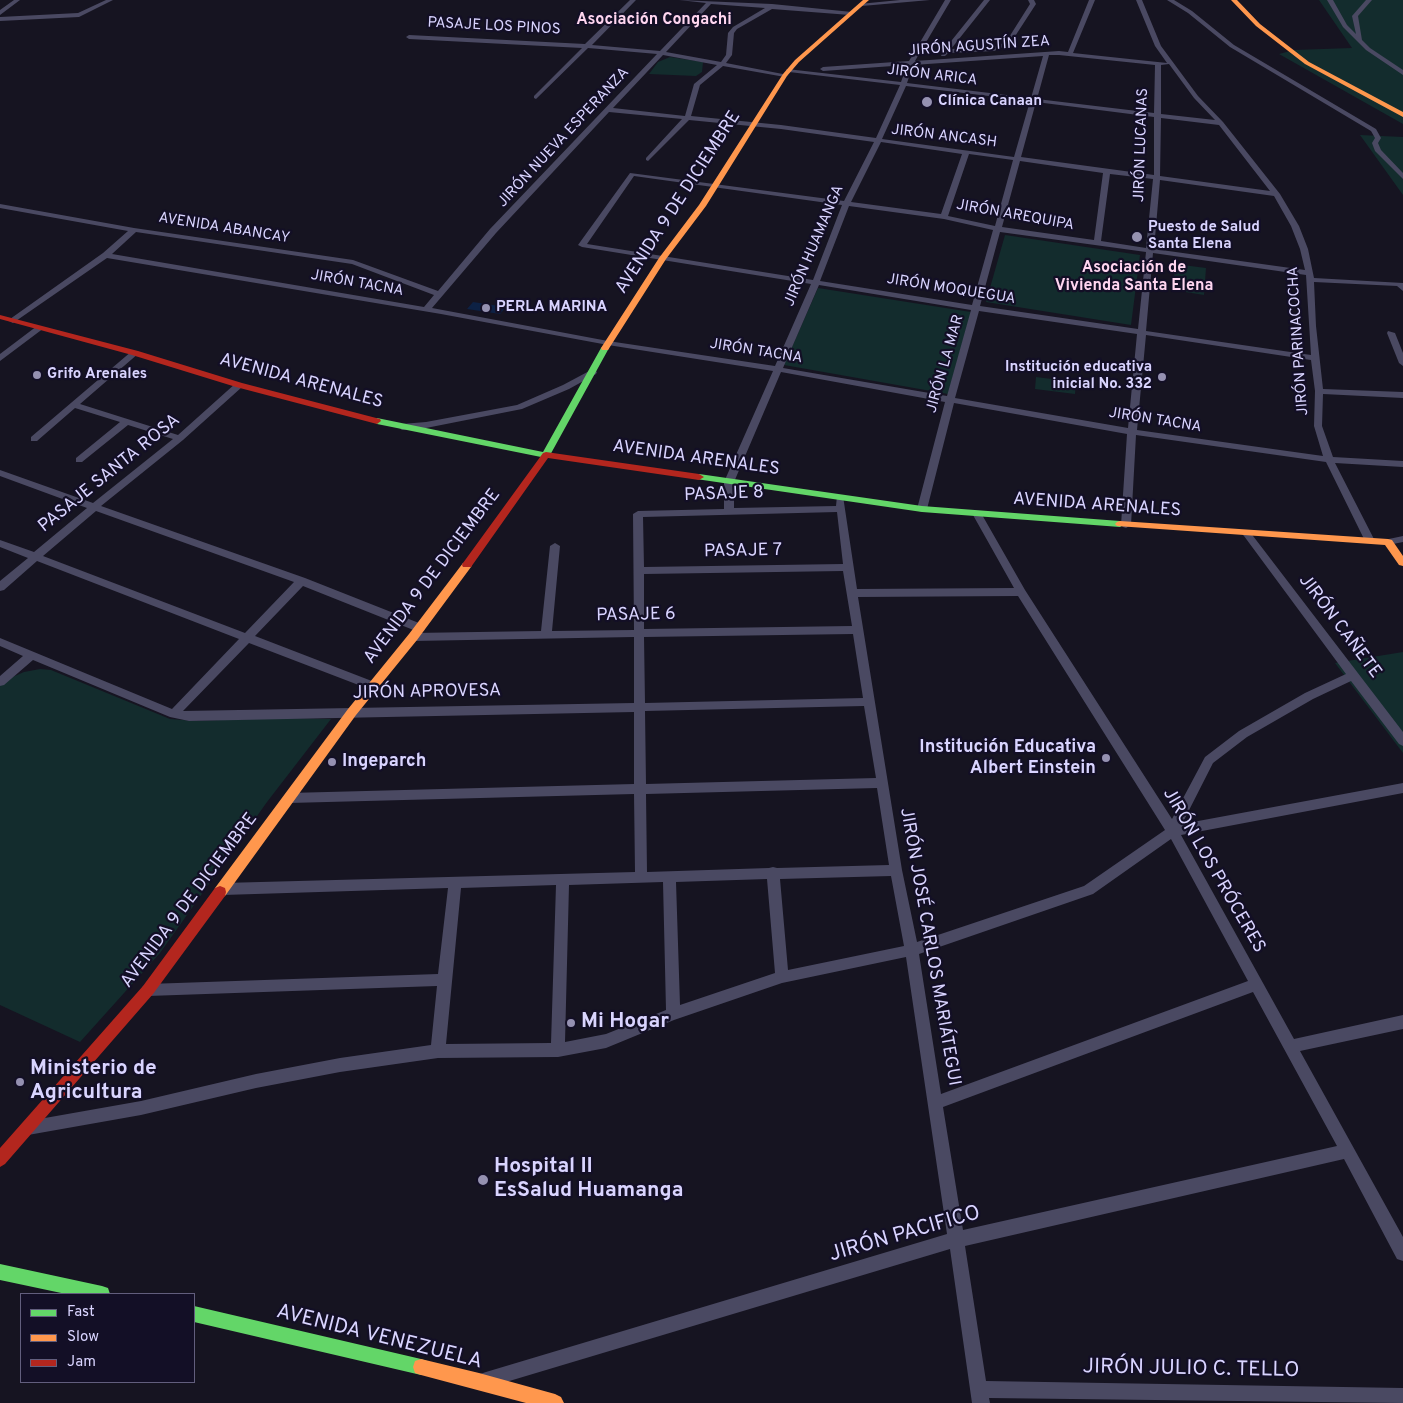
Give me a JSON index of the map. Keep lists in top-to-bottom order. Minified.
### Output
{"streets":{"main road":["AVENIDA 9 DE DICIEMBRE","AVENIDA ARENALES","AVENIDA VENEZUELA"],"street":["PASAJE LOS PINOS","JIRÓN AGUSTÍN ZEA","JIRÓN ARICA","JIRÓN ANCASH","JIRÓN NUEVA ESPERANZA","JIRÓN LUCANAS","JIRÓN AREQUIPA","AVENIDA ABANCAY","JIRÓN HUAMANGA","JIRÓN TACNA","JIRÓN MOQUEGUA","JIRÓN PARINACOCHA","JIRÓN LA MAR","PASAJE SANTA ROSA","PASAJE 8","PASAJE 7","PASAJE 6","JIRÓN CAÑETE","JIRÓN APROVESA","JIRÓN LOS PRÓCERES","JIRÓN JOSÉ CARLOS MARIÁTEGUI","JIRÓN PACIFICO","JIRÓN JULIO C. TELLO"]},"crossings":[["PASAJE LOS PINOS","JIRÓN AGUSTÍN ZEA"],["PASAJE LOS PINOS","JIRÓN ARICA"],["PASAJE LOS PINOS","JIRÓN NUEVA ESPERANZA"],["PASAJE LOS PINOS","AVENIDA 9 DE DICIEMBRE"],["JIRÓN AGUSTÍN ZEA","JIRÓN ARICA"],["JIRÓN AGUSTÍN ZEA","JIRÓN LUCANAS"],["JIRÓN AGUSTÍN ZEA","AVENIDA 9 DE DICIEMBRE"],["JIRÓN AGUSTÍN ZEA","JIRÓN HUAMANGA"],["JIRÓN AGUSTÍN ZEA","JIRÓN PARINACOCHA"],["JIRÓN AGUSTÍN ZEA","JIRÓN LA MAR"],["JIRÓN ARICA","JIRÓN LUCANAS"],["JIRÓN ARICA","AVENIDA 9 DE DICIEMBRE"],["JIRÓN ARICA","JIRÓN HUAMANGA"],["JIRÓN ARICA","JIRÓN PARINACOCHA"],["JIRÓN ARICA","JIRÓN LA MAR"],["JIRÓN ANCASH","JIRÓN NUEVA ESPERANZA"],["JIRÓN ANCASH","JIRÓN LUCANAS"],["JIRÓN ANCASH","AVENIDA 9 DE DICIEMBRE"],["JIRÓN ANCASH","JIRÓN HUAMANGA"],["JIRÓN ANCASH","JIRÓN PARINACOCHA"],["JIRÓN ANCASH","JIRÓN LA MAR"],["JIRÓN NUEVA ESPERANZA","AVENIDA ABANCAY"],["JIRÓN NUEVA ESPERANZA","JIRÓN TACNA"],["JIRÓN LUCANAS","JIRÓN AREQUIPA"],["JIRÓN LUCANAS","JIRÓN TACNA"],["JIRÓN LUCANAS","JIRÓN MOQUEGUA"],["JIRÓN LUCANAS","AVENIDA ARENALES"],["AVENIDA 9 DE DICIEMBRE","JIRÓN AREQUIPA"],["AVENIDA 9 DE DICIEMBRE","JIRÓN TACNA"],["AVENIDA 9 DE DICIEMBRE","JIRÓN MOQUEGUA"],["AVENIDA 9 DE DICIEMBRE","AVENIDA ARENALES"],["AVENIDA 9 DE DICIEMBRE","PASAJE 6"],["AVENIDA 9 DE DICIEMBRE","JIRÓN APROVESA"],["JIRÓN AREQUIPA","JIRÓN HUAMANGA"],["JIRÓN AREQUIPA","JIRÓN MOQUEGUA"],["JIRÓN AREQUIPA","JIRÓN PARINACOCHA"],["JIRÓN AREQUIPA","JIRÓN LA MAR"],["JIRÓN HUAMANGA","JIRÓN TACNA"],["JIRÓN HUAMANGA","JIRÓN MOQUEGUA"],["JIRÓN HUAMANGA","AVENIDA ARENALES"],["JIRÓN HUAMANGA","PASAJE 8"],["JIRÓN TACNA","JIRÓN PARINACOCHA"],["JIRÓN TACNA","JIRÓN LA MAR"],["JIRÓN MOQUEGUA","JIRÓN PARINACOCHA"],["JIRÓN MOQUEGUA","JIRÓN LA MAR"],["JIRÓN PARINACOCHA","AVENIDA ARENALES"],["JIRÓN LA MAR","AVENIDA ARENALES"],["AVENIDA ARENALES","PASAJE SANTA ROSA"],["AVENIDA ARENALES","PASAJE 8"],["AVENIDA ARENALES","JIRÓN CAÑETE"],["AVENIDA ARENALES","JIRÓN LOS PRÓCERES"],["AVENIDA ARENALES","JIRÓN JOSÉ CARLOS MARIÁTEGUI"],["PASAJE 8","PASAJE 7"],["PASAJE 8","JIRÓN JOSÉ CARLOS MARIÁTEGUI"],["PASAJE 7","JIRÓN JOSÉ CARLOS MARIÁTEGUI"],["PASAJE 6","JIRÓN JOSÉ CARLOS MARIÁTEGUI"],["JIRÓN APROVESA","JIRÓN JOSÉ CARLOS MARIÁTEGUI"],["JIRÓN LOS PRÓCERES","JIRÓN PACIFICO"],["JIRÓN JOSÉ CARLOS MARIÁTEGUI","JIRÓN PACIFICO"],["JIRÓN JOSÉ CARLOS MARIÁTEGUI","JIRÓN JULIO C. TELLO"],["JIRÓN PACIFICO","AVENIDA VENEZUELA"]],"districts":["Asociación Congachi","Asociación de Vivienda Santa Elena"],"places":["Clínica Canaan","Puesto de Salud Santa Elena","PERLA MARINA","Grifo Arenales","Institución educativa inicial No. 332","Institución Educativa Albert Einstein","Ingeparch","Mi Hogar","Ministerio de Agricultura","Hospital II EsSalud Huamanga"],"legend":["Fast","Slow","Jam"]}
